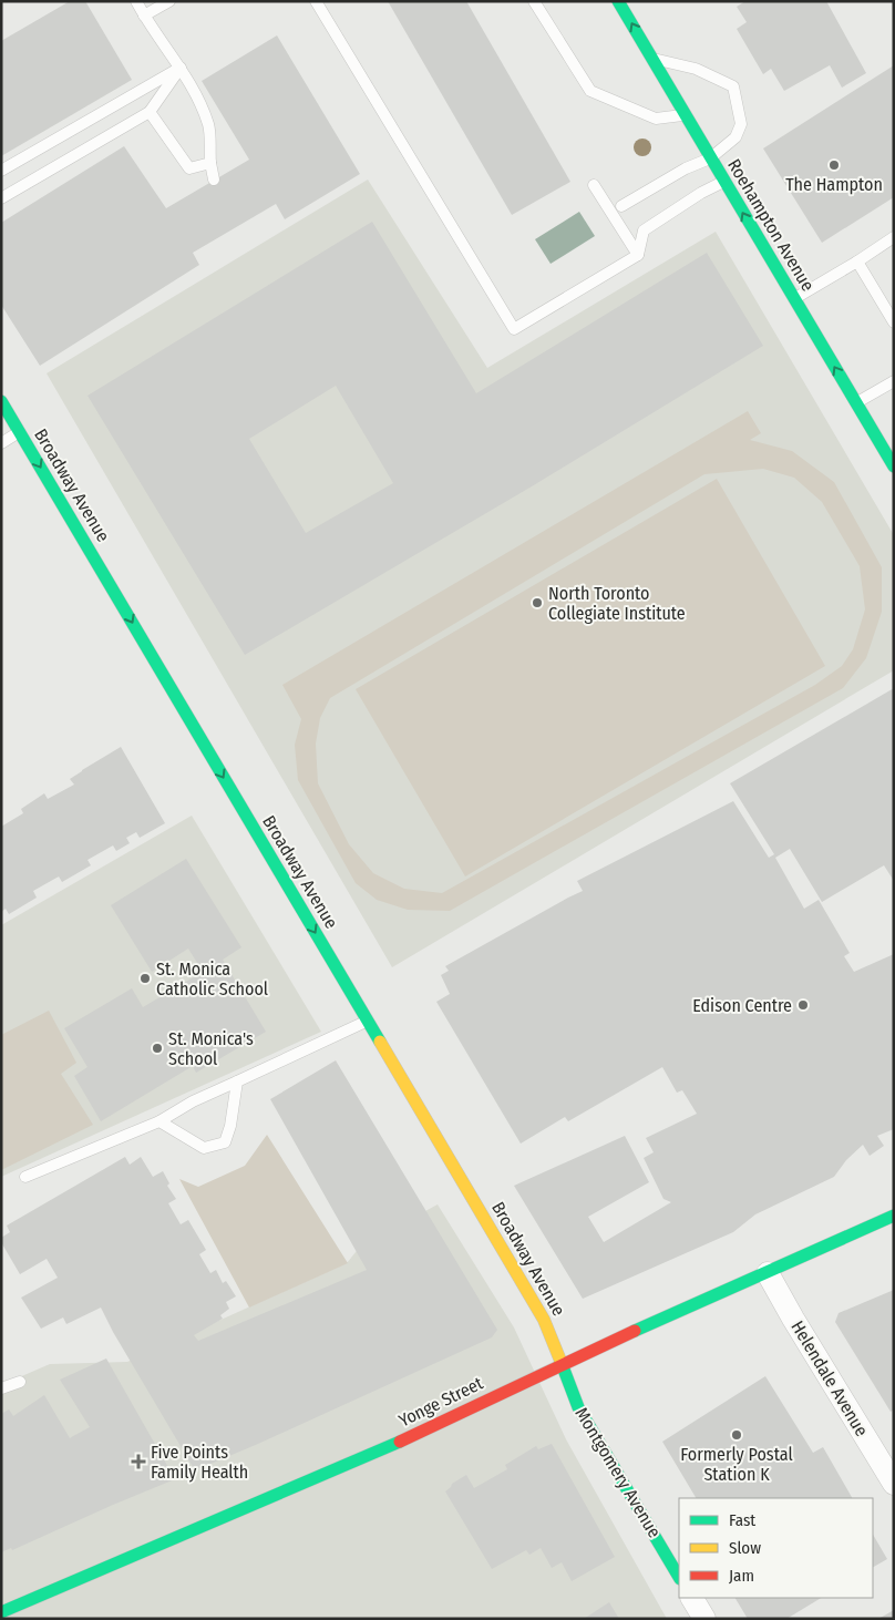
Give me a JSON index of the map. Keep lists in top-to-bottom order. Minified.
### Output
{"streets":{"street":["Roehampton Avenue","Broadway Avenue","Helendale Avenue","Yonge Street","Montgomery Avenue"]},"crossings":[["Broadway Avenue","Yonge Street"],["Broadway Avenue","Montgomery Avenue"],["Helendale Avenue","Yonge Street"],["Yonge Street","Montgomery Avenue"]],"one_way":["Roehampton Avenue","Broadway Avenue"],"places":{"other":["The Hampton","North Toronto Collegiate Institute","St. Monica Catholic School","Edison Centre","St. Monica's School","Formerly Postal Station K"],"health":["Five Points Family Health"]},"legend":["Fast","Slow","Jam"]}
